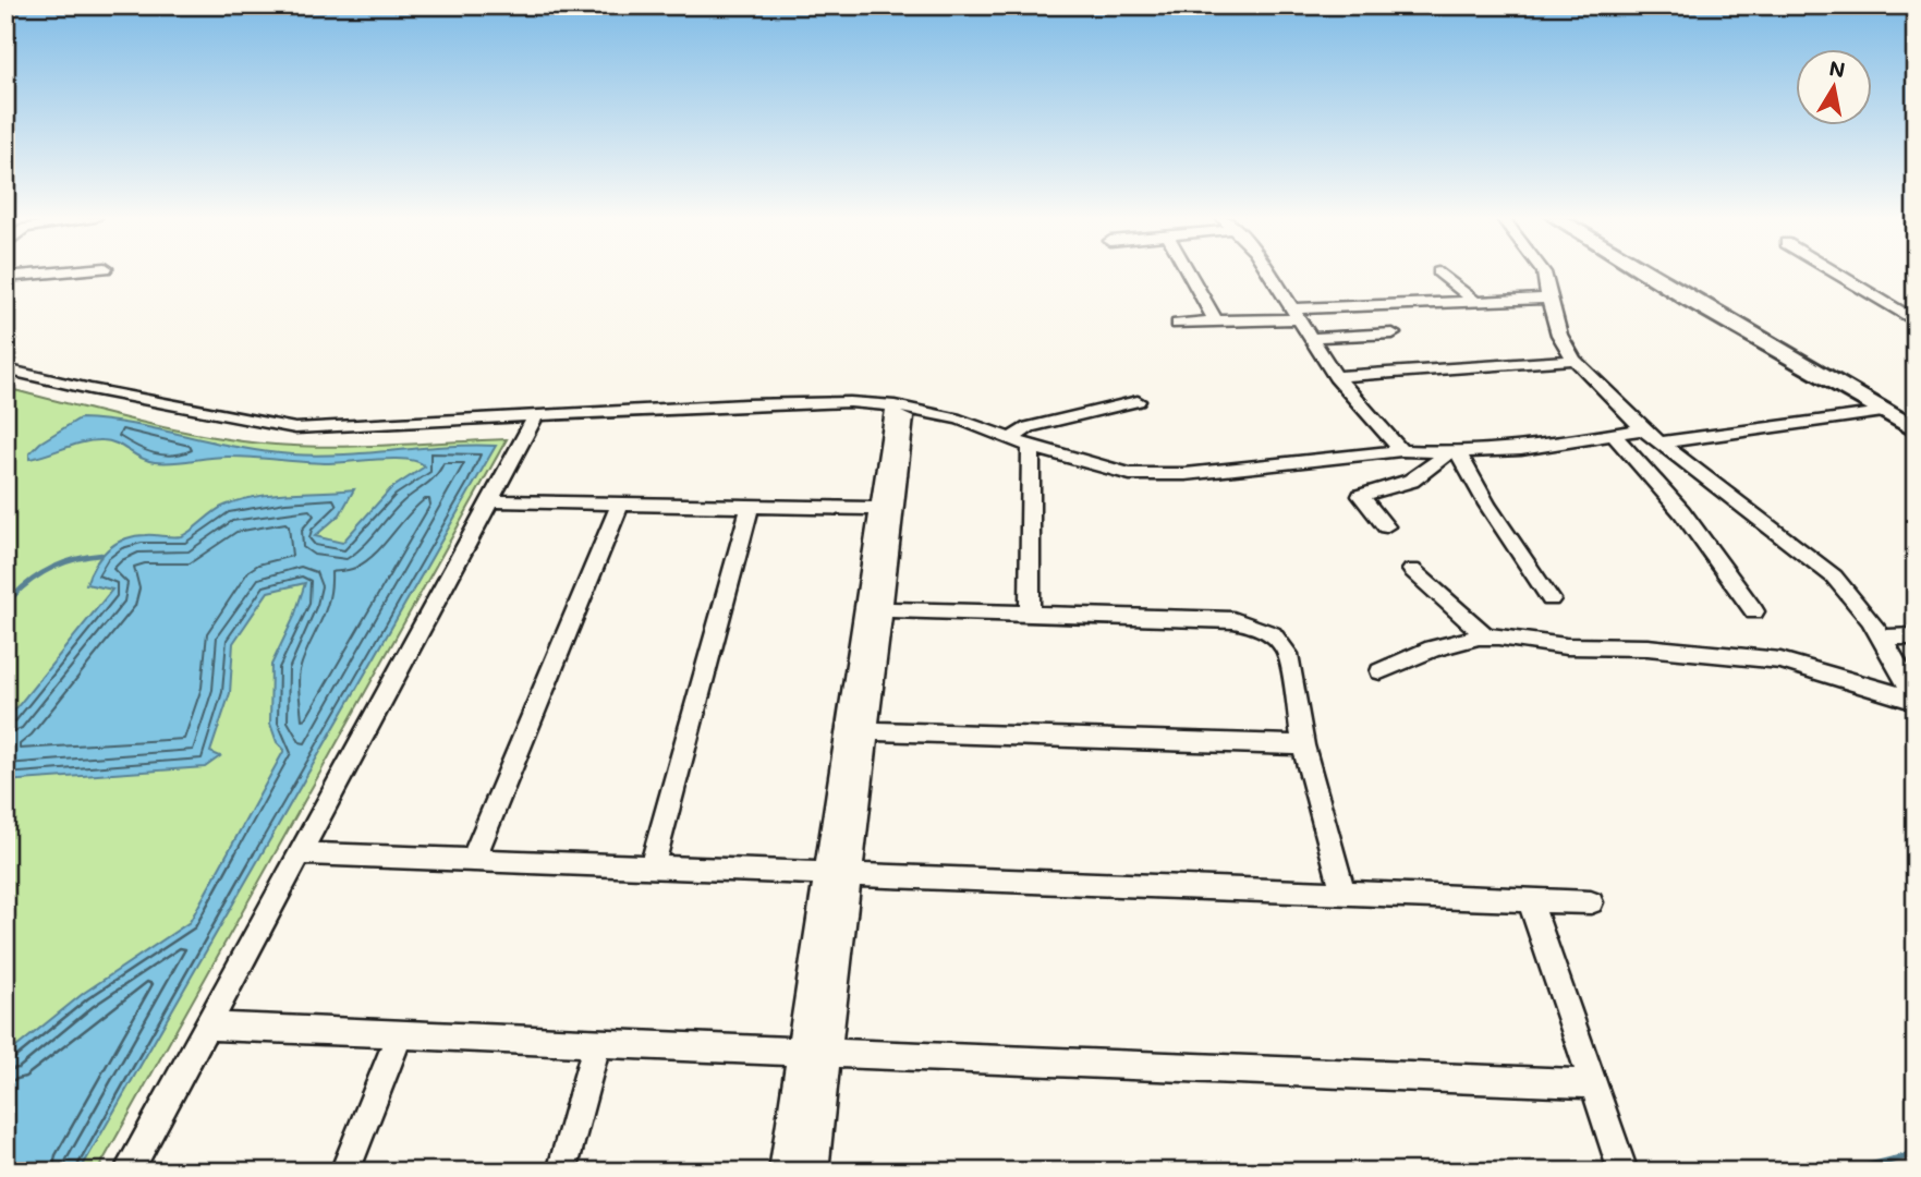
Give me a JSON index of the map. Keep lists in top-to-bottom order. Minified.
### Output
{"north":"top"}
